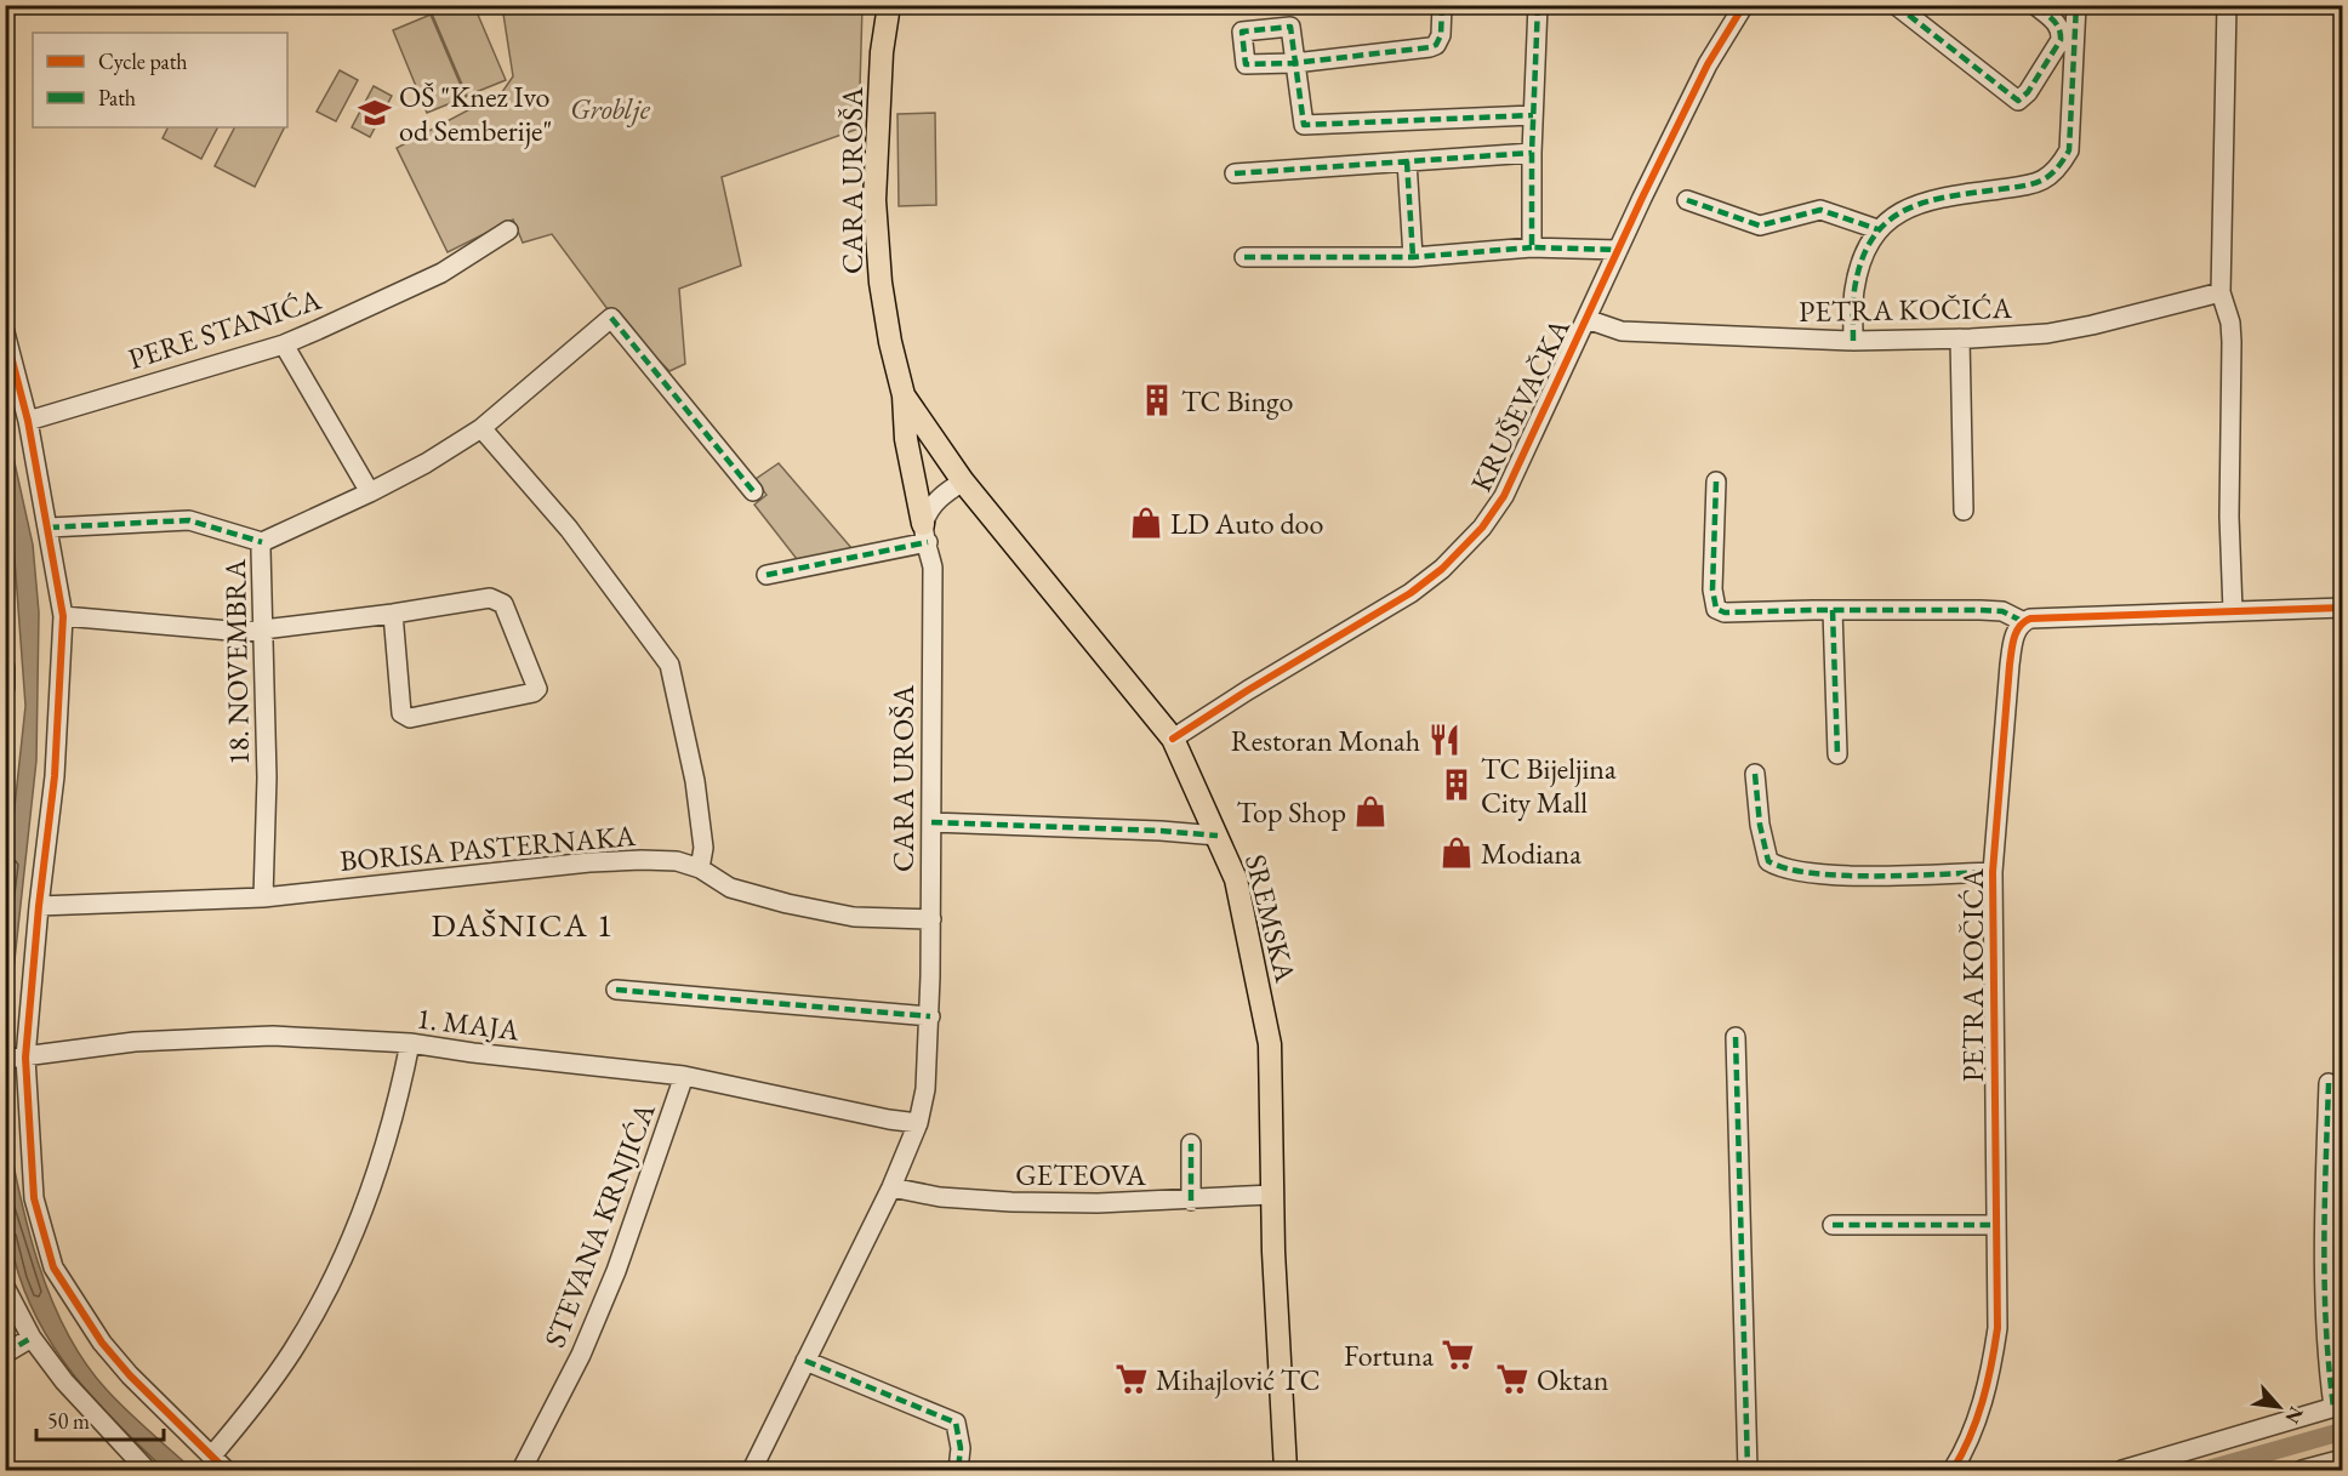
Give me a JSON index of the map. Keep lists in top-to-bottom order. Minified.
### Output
{"streets":{"main road":["CARA UROŠA","SREMSKA"],"street":["PETRA KOČIĆA","PERE STANIĆA","KRUŠEVAČKA","18. NOVEMBRA","BORISA PASTERNAKA","1. MAJA","GETEOVA","STEVANA KRNJIĆA"]},"crossings":[["CARA UROŠA","BORISA PASTERNAKA"],["CARA UROŠA","SREMSKA"],["CARA UROŠA","1. MAJA"],["CARA UROŠA","GETEOVA"],["PETRA KOČIĆA","KRUŠEVAČKA"],["KRUŠEVAČKA","SREMSKA"],["18. NOVEMBRA","BORISA PASTERNAKA"],["SREMSKA","GETEOVA"],["1. MAJA","STEVANA KRNJIĆA"]],"districts":["DAŠNICA 1"],"parks":["Groblje"],"places":{"school or university":["OŠ \"Knez Ivo od Semberije\""],"building":["TC Bingo","TC Bijeljina City Mall"],"shop":["LD Auto doo","Top Shop","Modiana"],"restaurant":["Restoran Monah"],"supermarket":["Fortuna","Mihajlović TC","Oktan"]},"legend":["Cycle path","Path"],"scale_bar":"50 m","north":"bottom right"}
